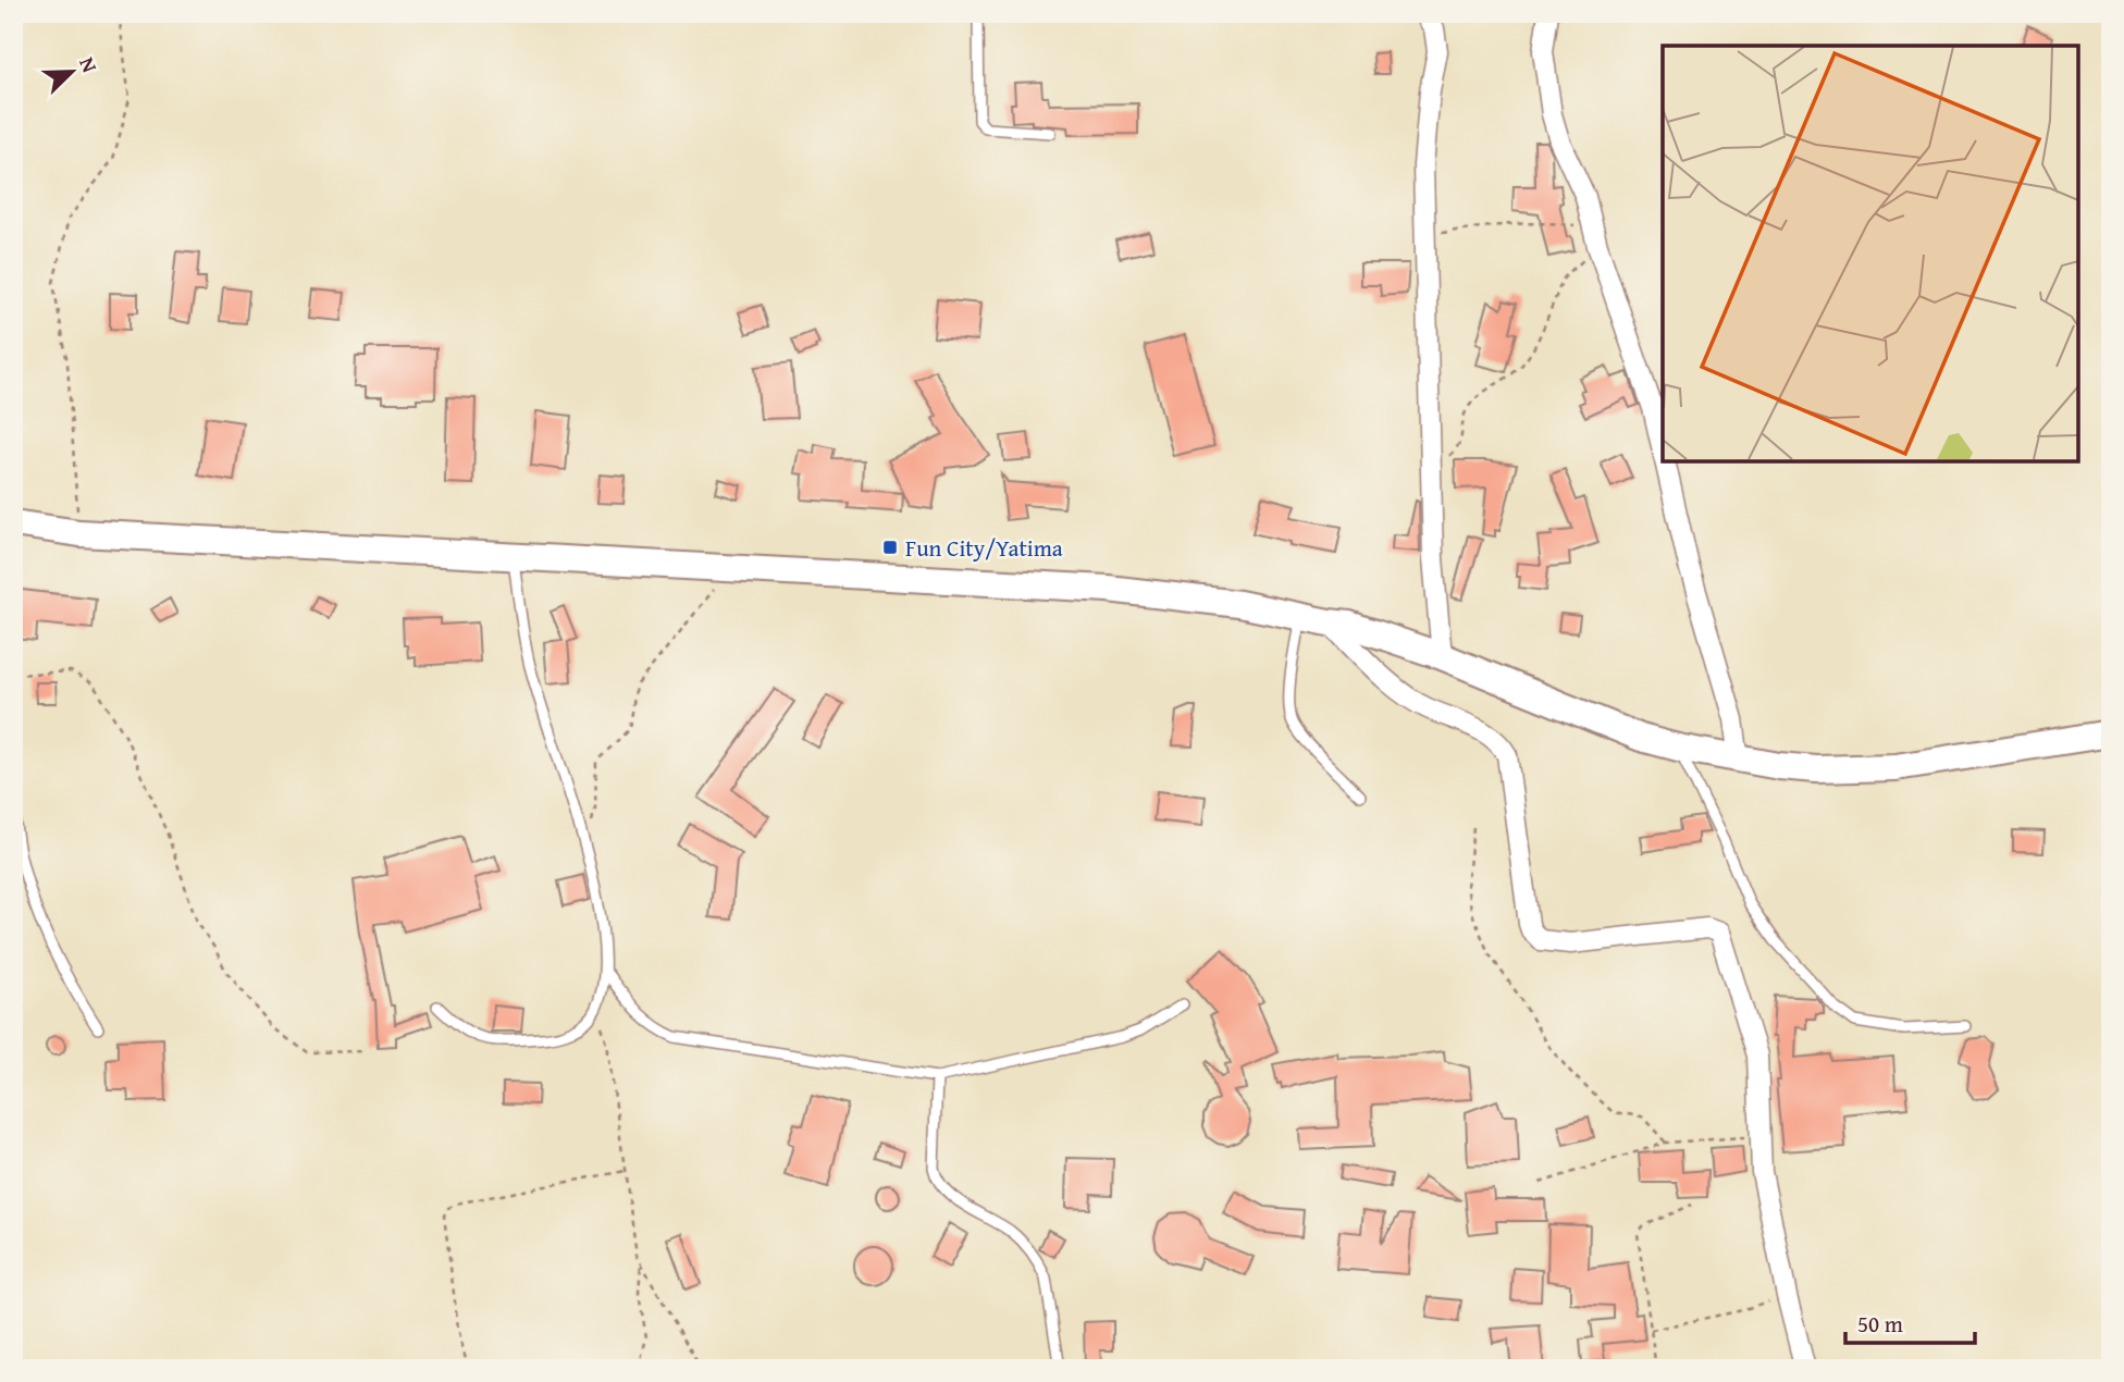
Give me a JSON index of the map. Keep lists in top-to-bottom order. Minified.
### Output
{"places":{"transit":["Fun City/Yatima"]},"scale_bar":"50 m","north":"top right"}
